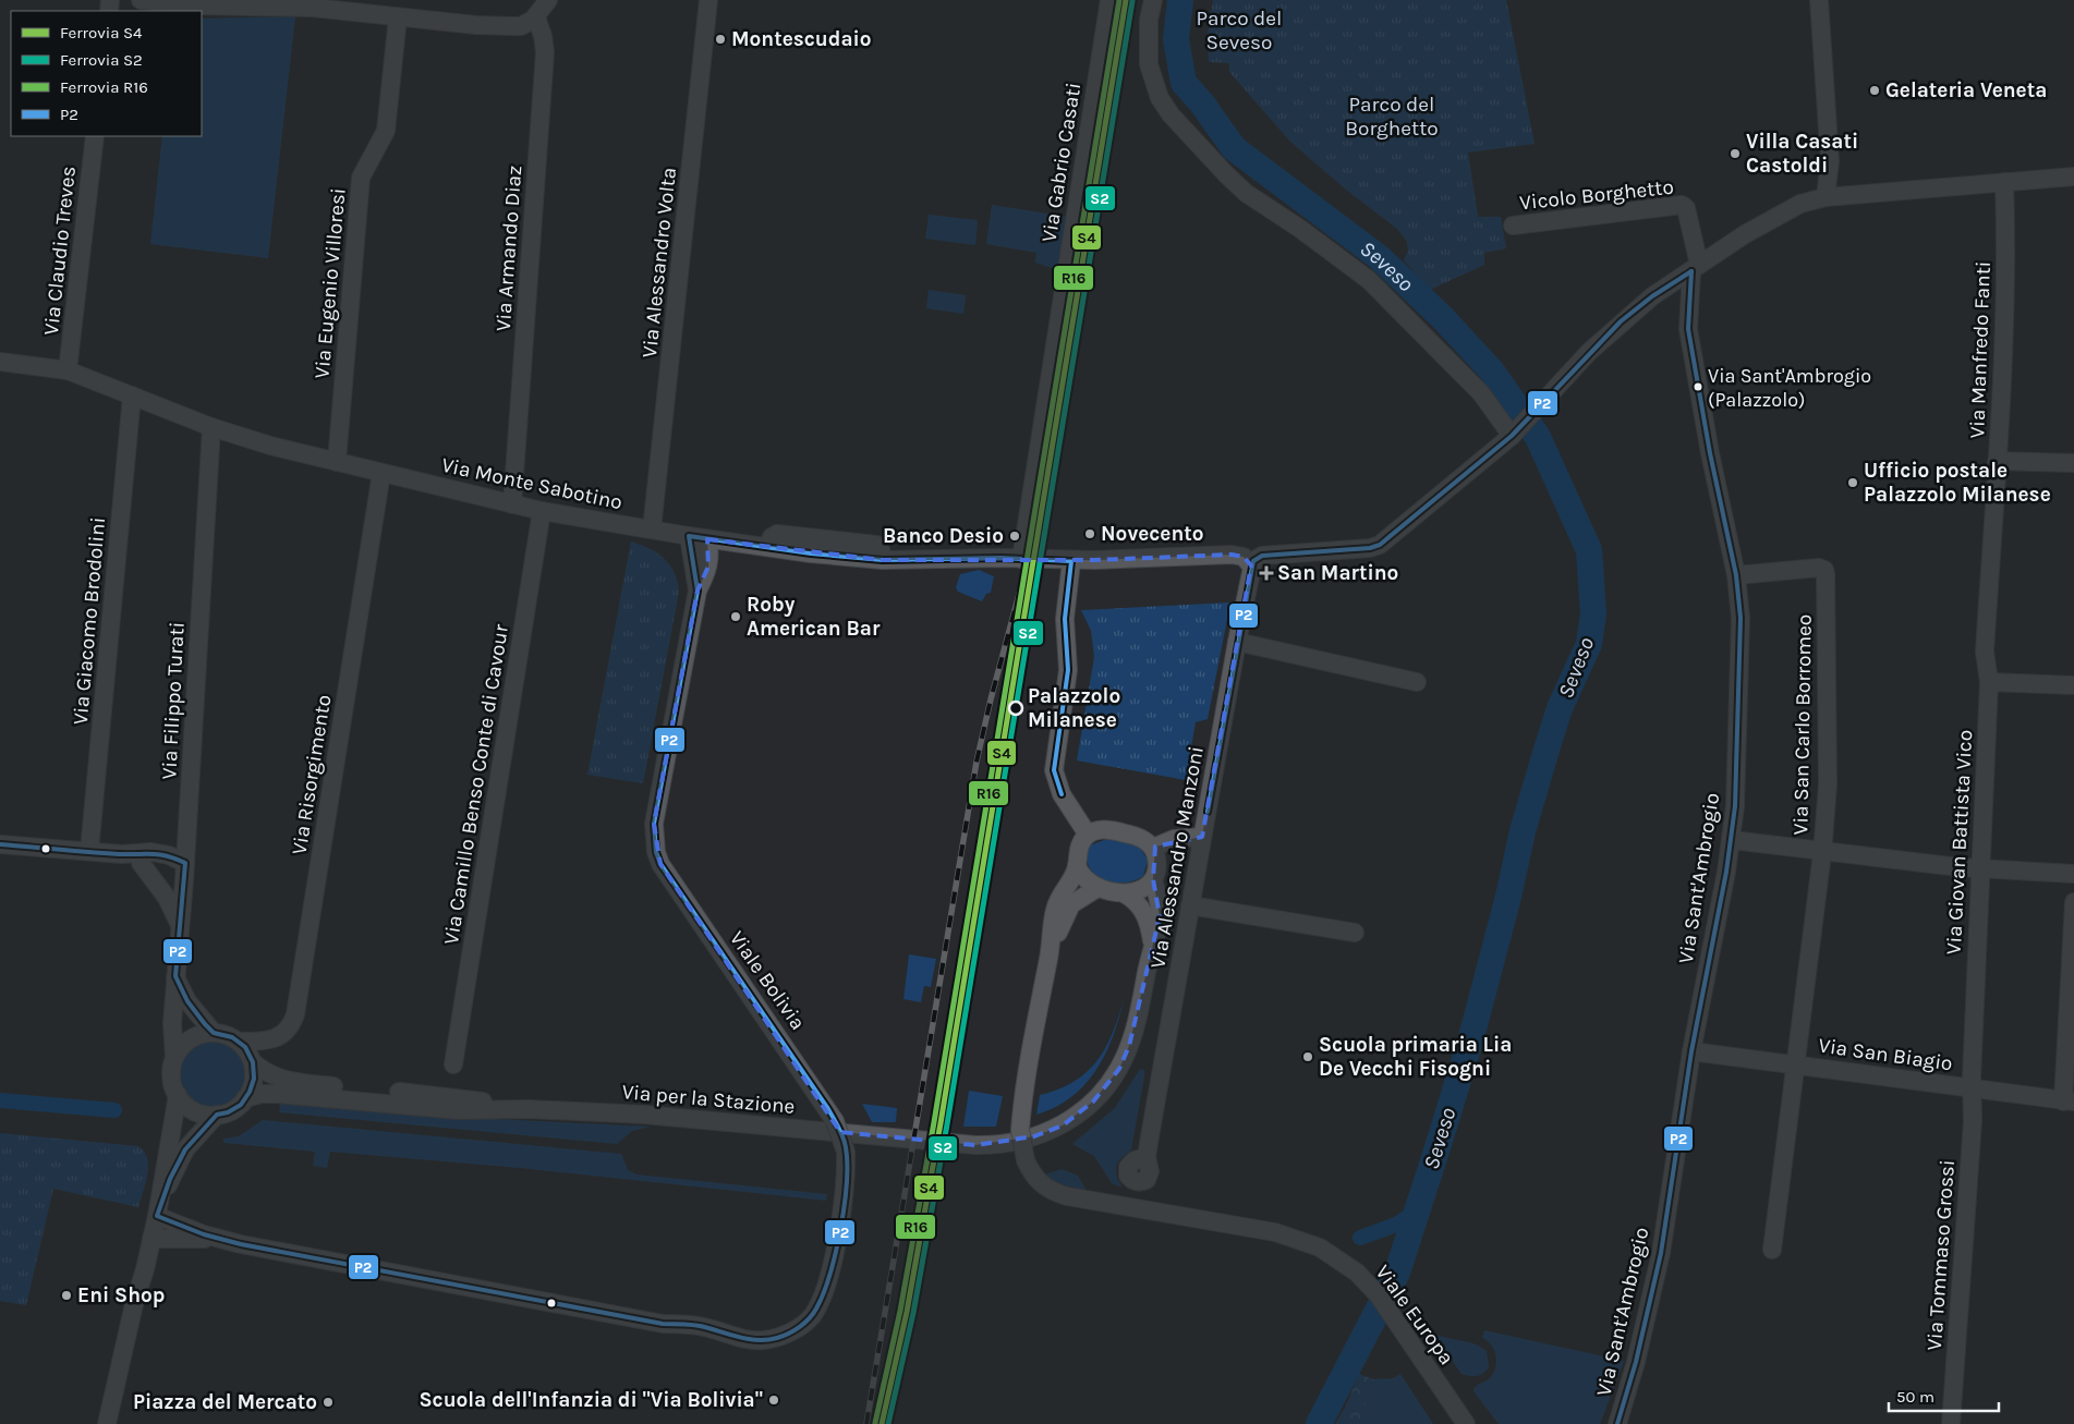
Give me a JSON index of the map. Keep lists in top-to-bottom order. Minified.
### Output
{"streets":{"street":["Via Gabrio Casati","Vicolo Borghetto","Via Armando Diaz","Via Claudio Treves","Via Alessandro Volta","Via Eugenio Villoresi","Via Manfredo Fanti","Via Monte Sabotino","Via Giacomo Brodolini","Via Filippo Turati","Via San Carlo Borromeo","Via Risorgimento","Via Camillo Benso Conte di Cavour","Via Giovan Battista Vico","Via Alessandro Manzoni","Via Sant'Ambrogio","Viale Bolivia","Via San Biagio","Via per la Stazione","Via Tommaso Grossi","Viale Europa"]},"crossings":[["Via Gabrio Casati","Via Monte Sabotino"],["Vicolo Borghetto","Via Sant'Ambrogio"],["Via Armando Diaz","Via Monte Sabotino"],["Via Claudio Treves","Via Monte Sabotino"],["Via Alessandro Volta","Via Monte Sabotino"],["Via Eugenio Villoresi","Via Monte Sabotino"],["Via Manfredo Fanti","Via Giovan Battista Vico"],["Via Monte Sabotino","Via Giacomo Brodolini"],["Via Monte Sabotino","Via Filippo Turati"],["Via Monte Sabotino","Via Risorgimento"],["Via Monte Sabotino","Via Camillo Benso Conte di Cavour"],["Via Monte Sabotino","Viale Bolivia"],["Via Filippo Turati","Via Risorgimento"],["Via Filippo Turati","Via per la Stazione"],["Via San Carlo Borromeo","Via Sant'Ambrogio"],["Via San Carlo Borromeo","Via San Biagio"],["Via Risorgimento","Via per la Stazione"],["Via Giovan Battista Vico","Via San Biagio"],["Via Giovan Battista Vico","Via Tommaso Grossi"],["Via Sant'Ambrogio","Via San Biagio"],["Via San Biagio","Via Tommaso Grossi"]],"water":["Seveso"],"parks":["Parco del Seveso","Parco del Borghetto"],"places":{"other":["Montescudaio","Gelateria Veneta","Villa Casati Castoldi","Via Sant'Ambrogio (Palazzolo)","Ufficio postale Palazzolo Milanese","Novecento","Banco Desio","Roby American Bar","Palazzolo Milanese","Scuola primaria Lia De Vecchi Fisogni","Eni Shop","Scuola dell'Infanzia di \"Via Bolivia\"","Piazza del Mercato"],"health":["San Martino"]},"lines":["rail line S4","rail line R16","rail line S2","transit line P2"],"legend":["Ferrovia S4","Ferrovia S2","Ferrovia R16","P2"],"scale_bar":"50 m"}
